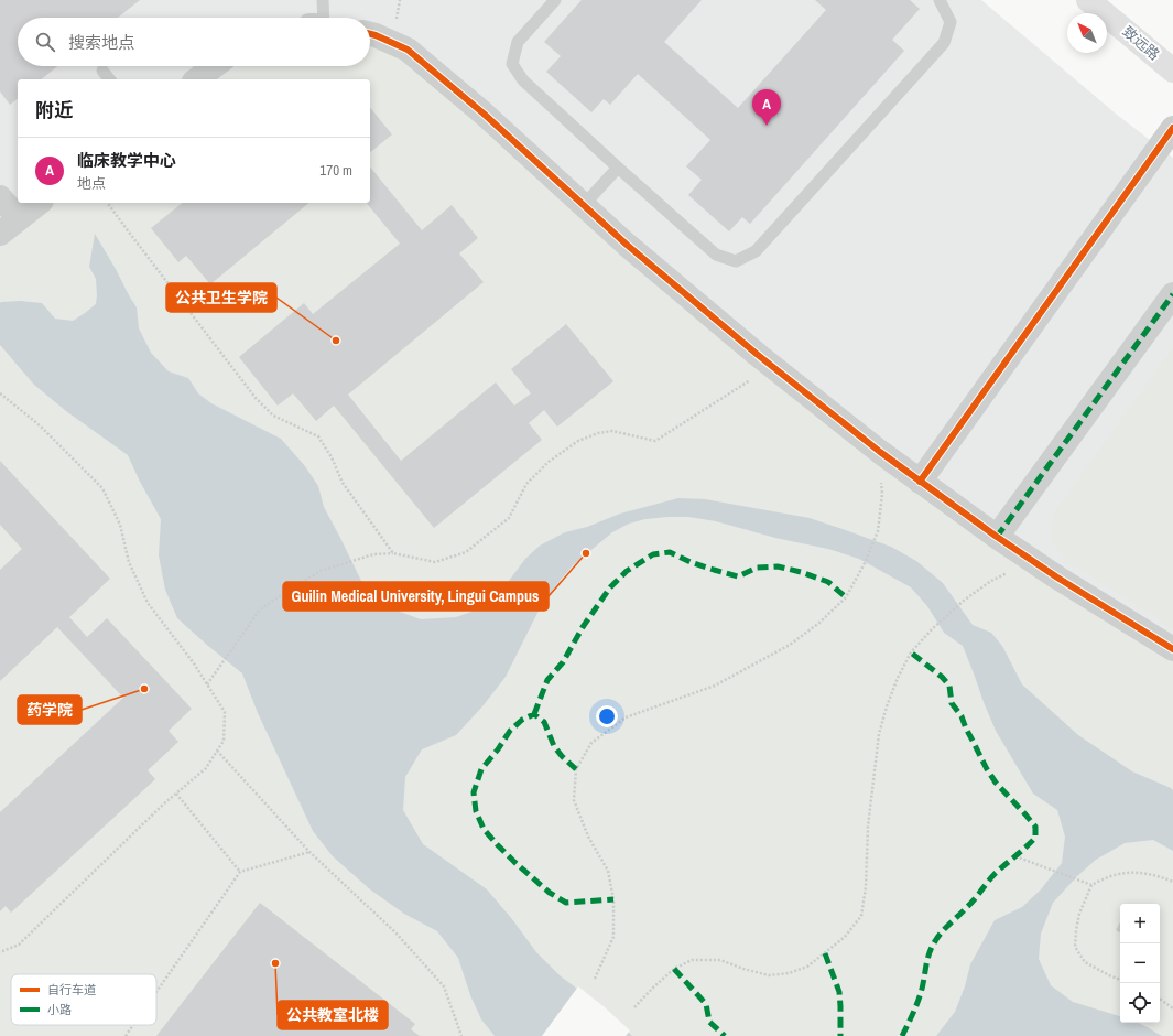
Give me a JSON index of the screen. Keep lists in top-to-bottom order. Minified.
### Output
{"streets":{"main road":["致远路"]},"places":["公共卫生学院","Guilin Medical University, Lingui Campus","药学院","公共教室北楼"],"legend":["自行车道","小路"],"north":"top left","page":{"search":"搜索地点","heading":"附近","pins":"A","list":[{"mark":"A","name":"临床教学中心","note":"地点","value":"170 m"}],"map_buttons":["+","−"]}}
